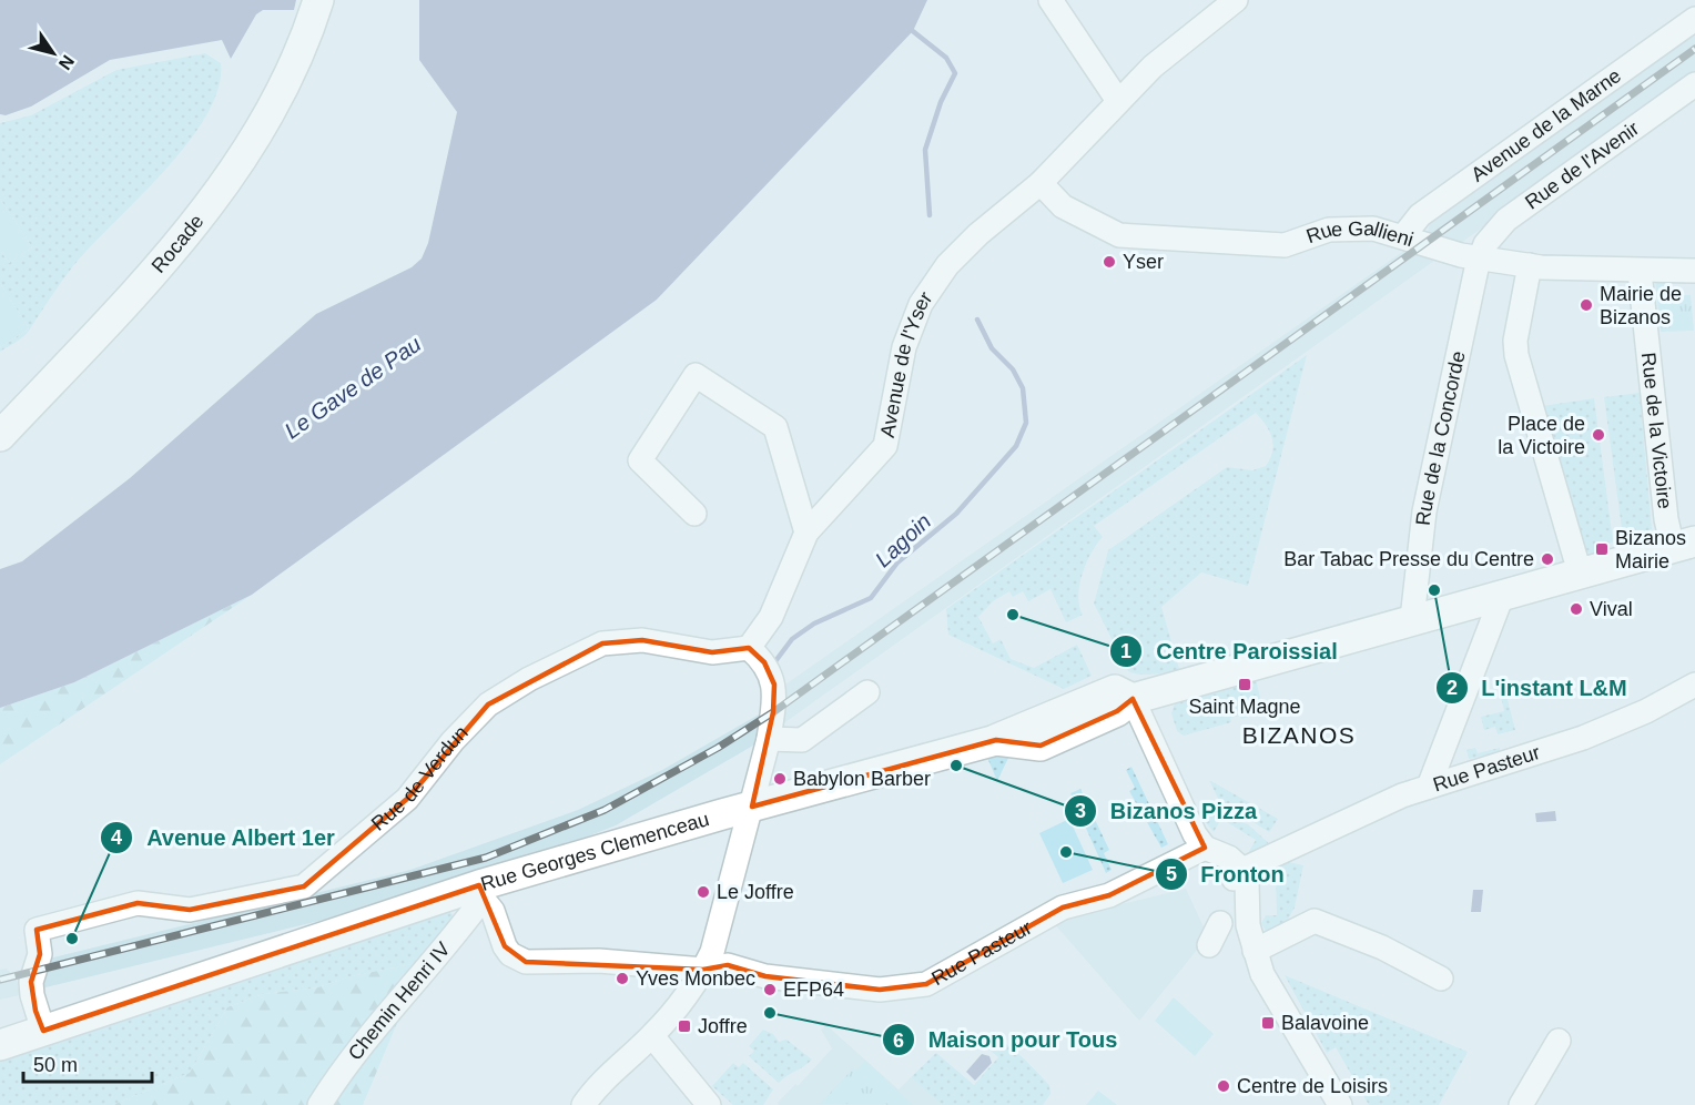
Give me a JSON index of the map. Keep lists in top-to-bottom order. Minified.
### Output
{"streets":{"main road":["Rocade","Rue Georges Clemenceau"],"street":["Avenue de la Marne","Rue de l'Avenir","Rue Gallieni","Avenue de l'Yser","Rue de la Victoire","Rue de la Concorde","Rue Pasteur","Rue de Verdun","Chemin Henri IV"]},"crossings":[["Avenue de la Marne","Rue Gallieni"],["Rue de l'Avenir","Rue Gallieni"],["Rue de l'Avenir","Rue de la Concorde"],["Rue Gallieni","Avenue de l'Yser"],["Rue Gallieni","Rue de la Victoire"],["Rue Gallieni","Rue de la Concorde"],["Avenue de l'Yser","Rue de Verdun"],["Rue Pasteur","Rue Georges Clemenceau"],["Rue Pasteur","Chemin Henri IV"],["Rue de Verdun","Rue Georges Clemenceau"],["Rue Georges Clemenceau","Chemin Henri IV"]],"districts":["BIZANOS"],"water":["Le Gave de Pau","Lagoin"],"places":{"other":["Yser","Mairie de Bizanos","Place de la Victoire","Bar Tabac Presse du Centre","L'instant L&M","Vival","Centre Paroissial","Bizanos Pizza","Babylon Barber","Fronton","Le Joffre","Avenue Albert 1er","Yves Monbec","EFP64","Maison pour Tous","Centre de Loisirs"],"transit":["Bizanos Mairie","Saint Magne","Balavoine","Joffre"]},"scale_bar":"50 m","north":"bottom right"}
